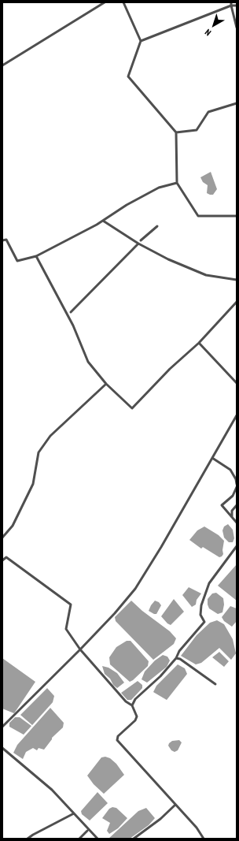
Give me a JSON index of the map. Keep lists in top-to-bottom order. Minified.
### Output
{"north":"bottom left"}
